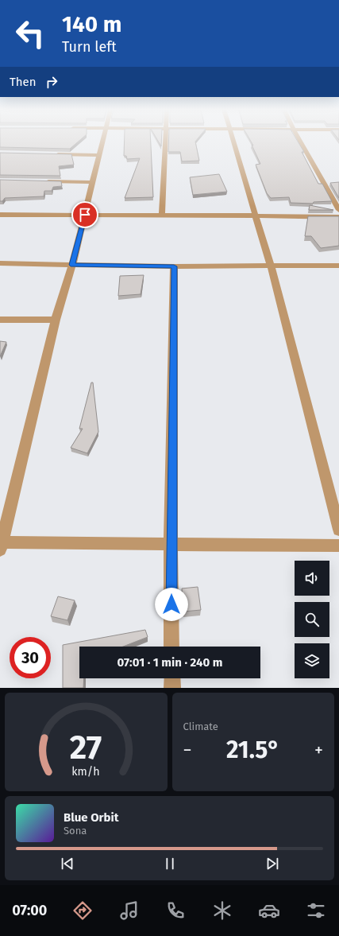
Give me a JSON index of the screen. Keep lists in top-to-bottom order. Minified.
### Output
{"page":{"turn":["140 m","Turn left"],"then":"Then","limit":"30","trip":"07:01 · 1 min · 240 m","tile":"Climate","heat":["−","21.5°","+"],"song":["Blue Orbit","Sona"],"tabs":"07:00","gauge":["27","km/h"]}}
